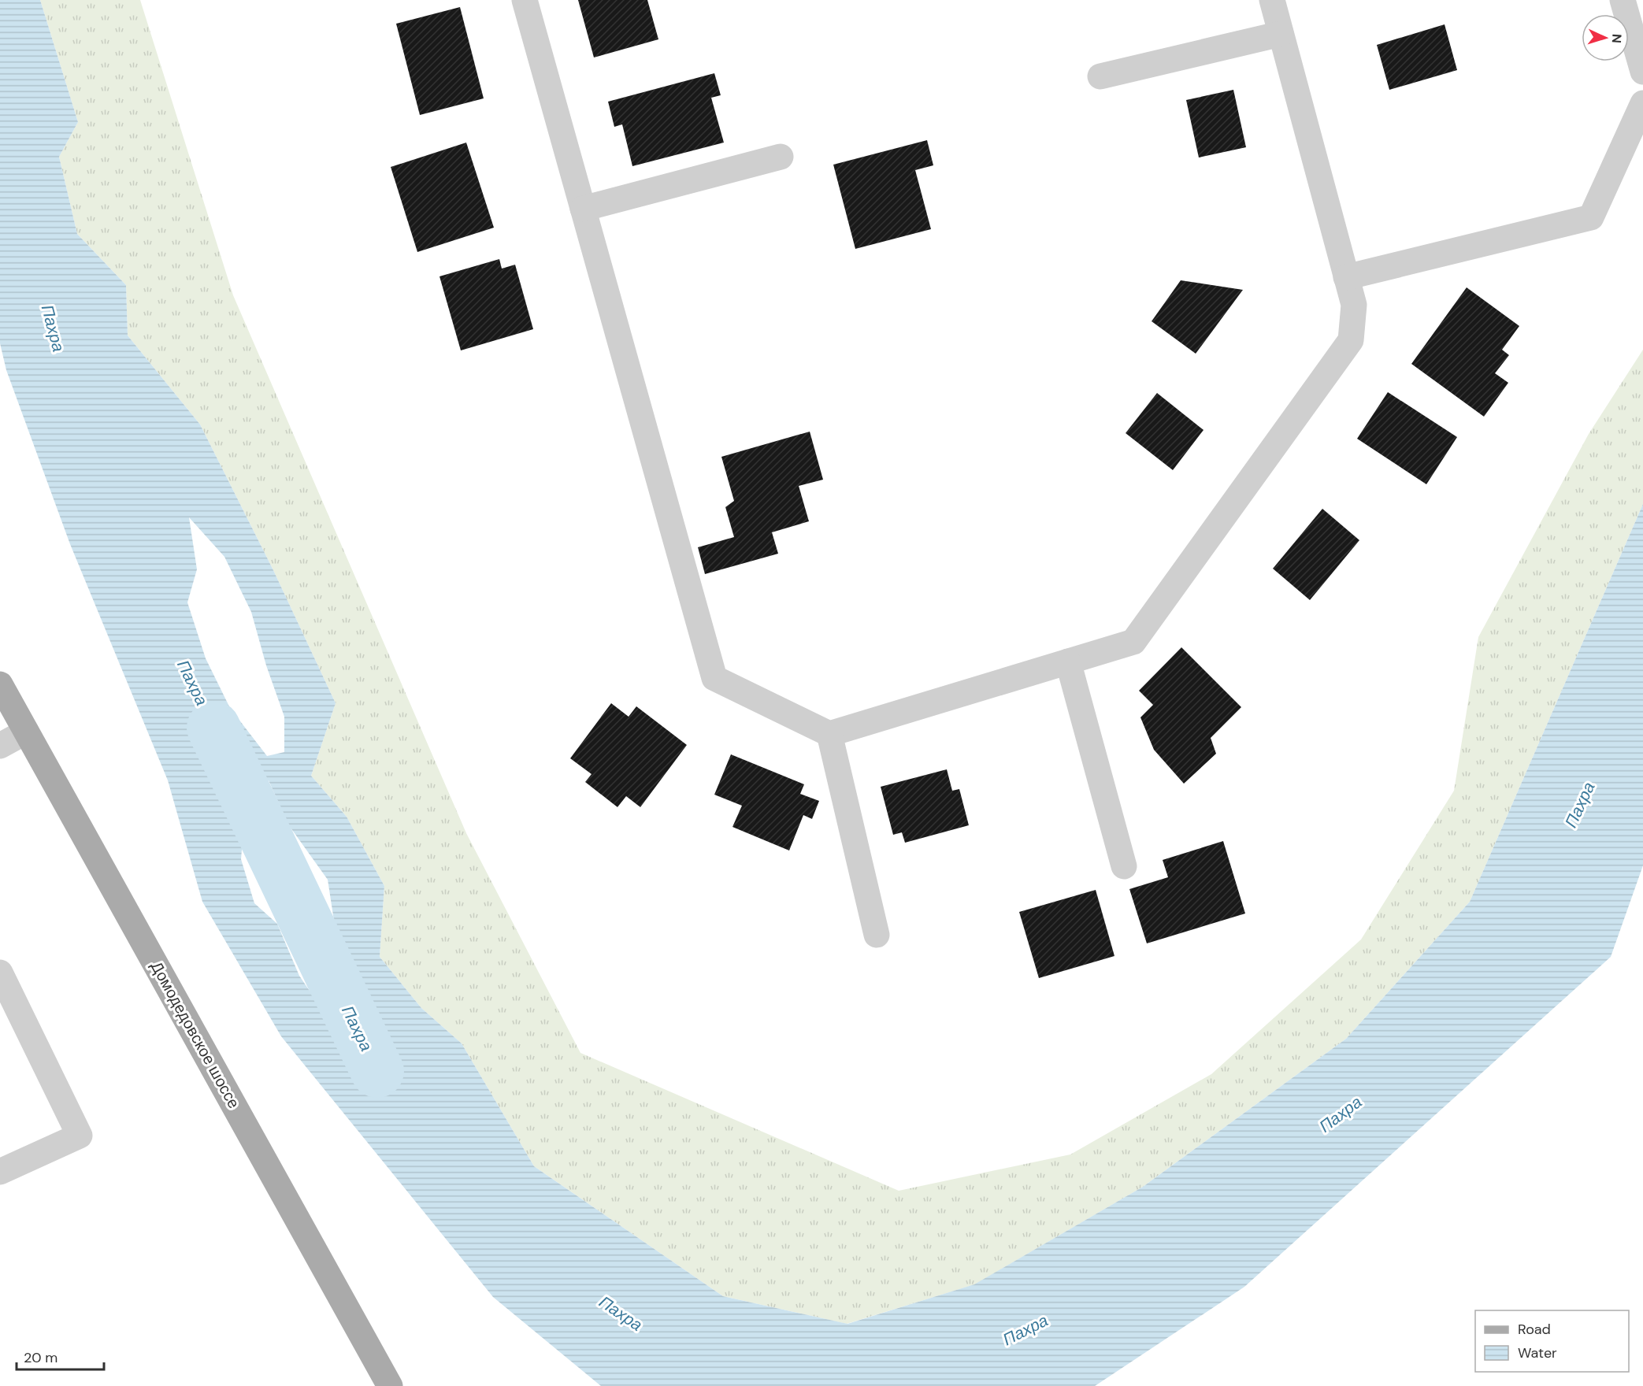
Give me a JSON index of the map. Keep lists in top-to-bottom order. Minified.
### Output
{"streets":{"main road":["Домодедовское шоссе"]},"water":["Пахра"],"legend":["Road","Water"],"scale_bar":"20 m","north":"right"}
